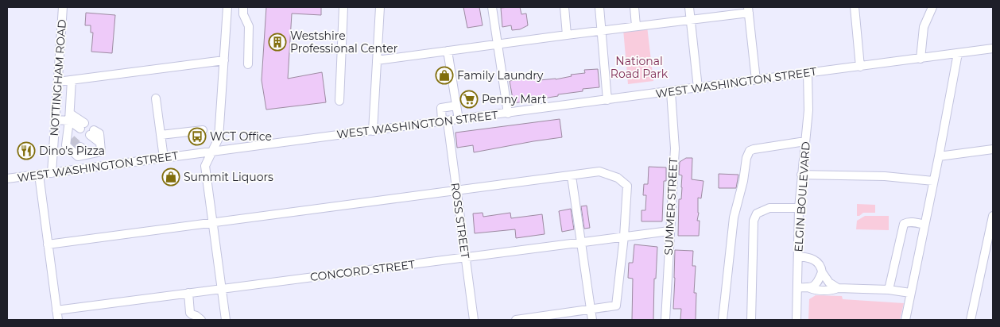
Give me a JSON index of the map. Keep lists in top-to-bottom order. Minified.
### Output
{"streets":{"street":["NOTTINGHAM ROAD","WEST WASHINGTON STREET","ELGIN BOULEVARD","SUMMER STREET","ROSS STREET","CONCORD STREET"]},"crossings":[["NOTTINGHAM ROAD","WEST WASHINGTON STREET"],["WEST WASHINGTON STREET","ELGIN BOULEVARD"],["WEST WASHINGTON STREET","SUMMER STREET"],["WEST WASHINGTON STREET","ROSS STREET"],["SUMMER STREET","CONCORD STREET"],["ROSS STREET","CONCORD STREET"]],"parks":["National Road Park"],"places":{"building":["Westshire Professional Center"],"shop":["Family Laundry","Summit Liquors"],"supermarket":["Penny Mart"],"bus stop":["WCT Office"],"restaurant":["Dino's Pizza"]}}
